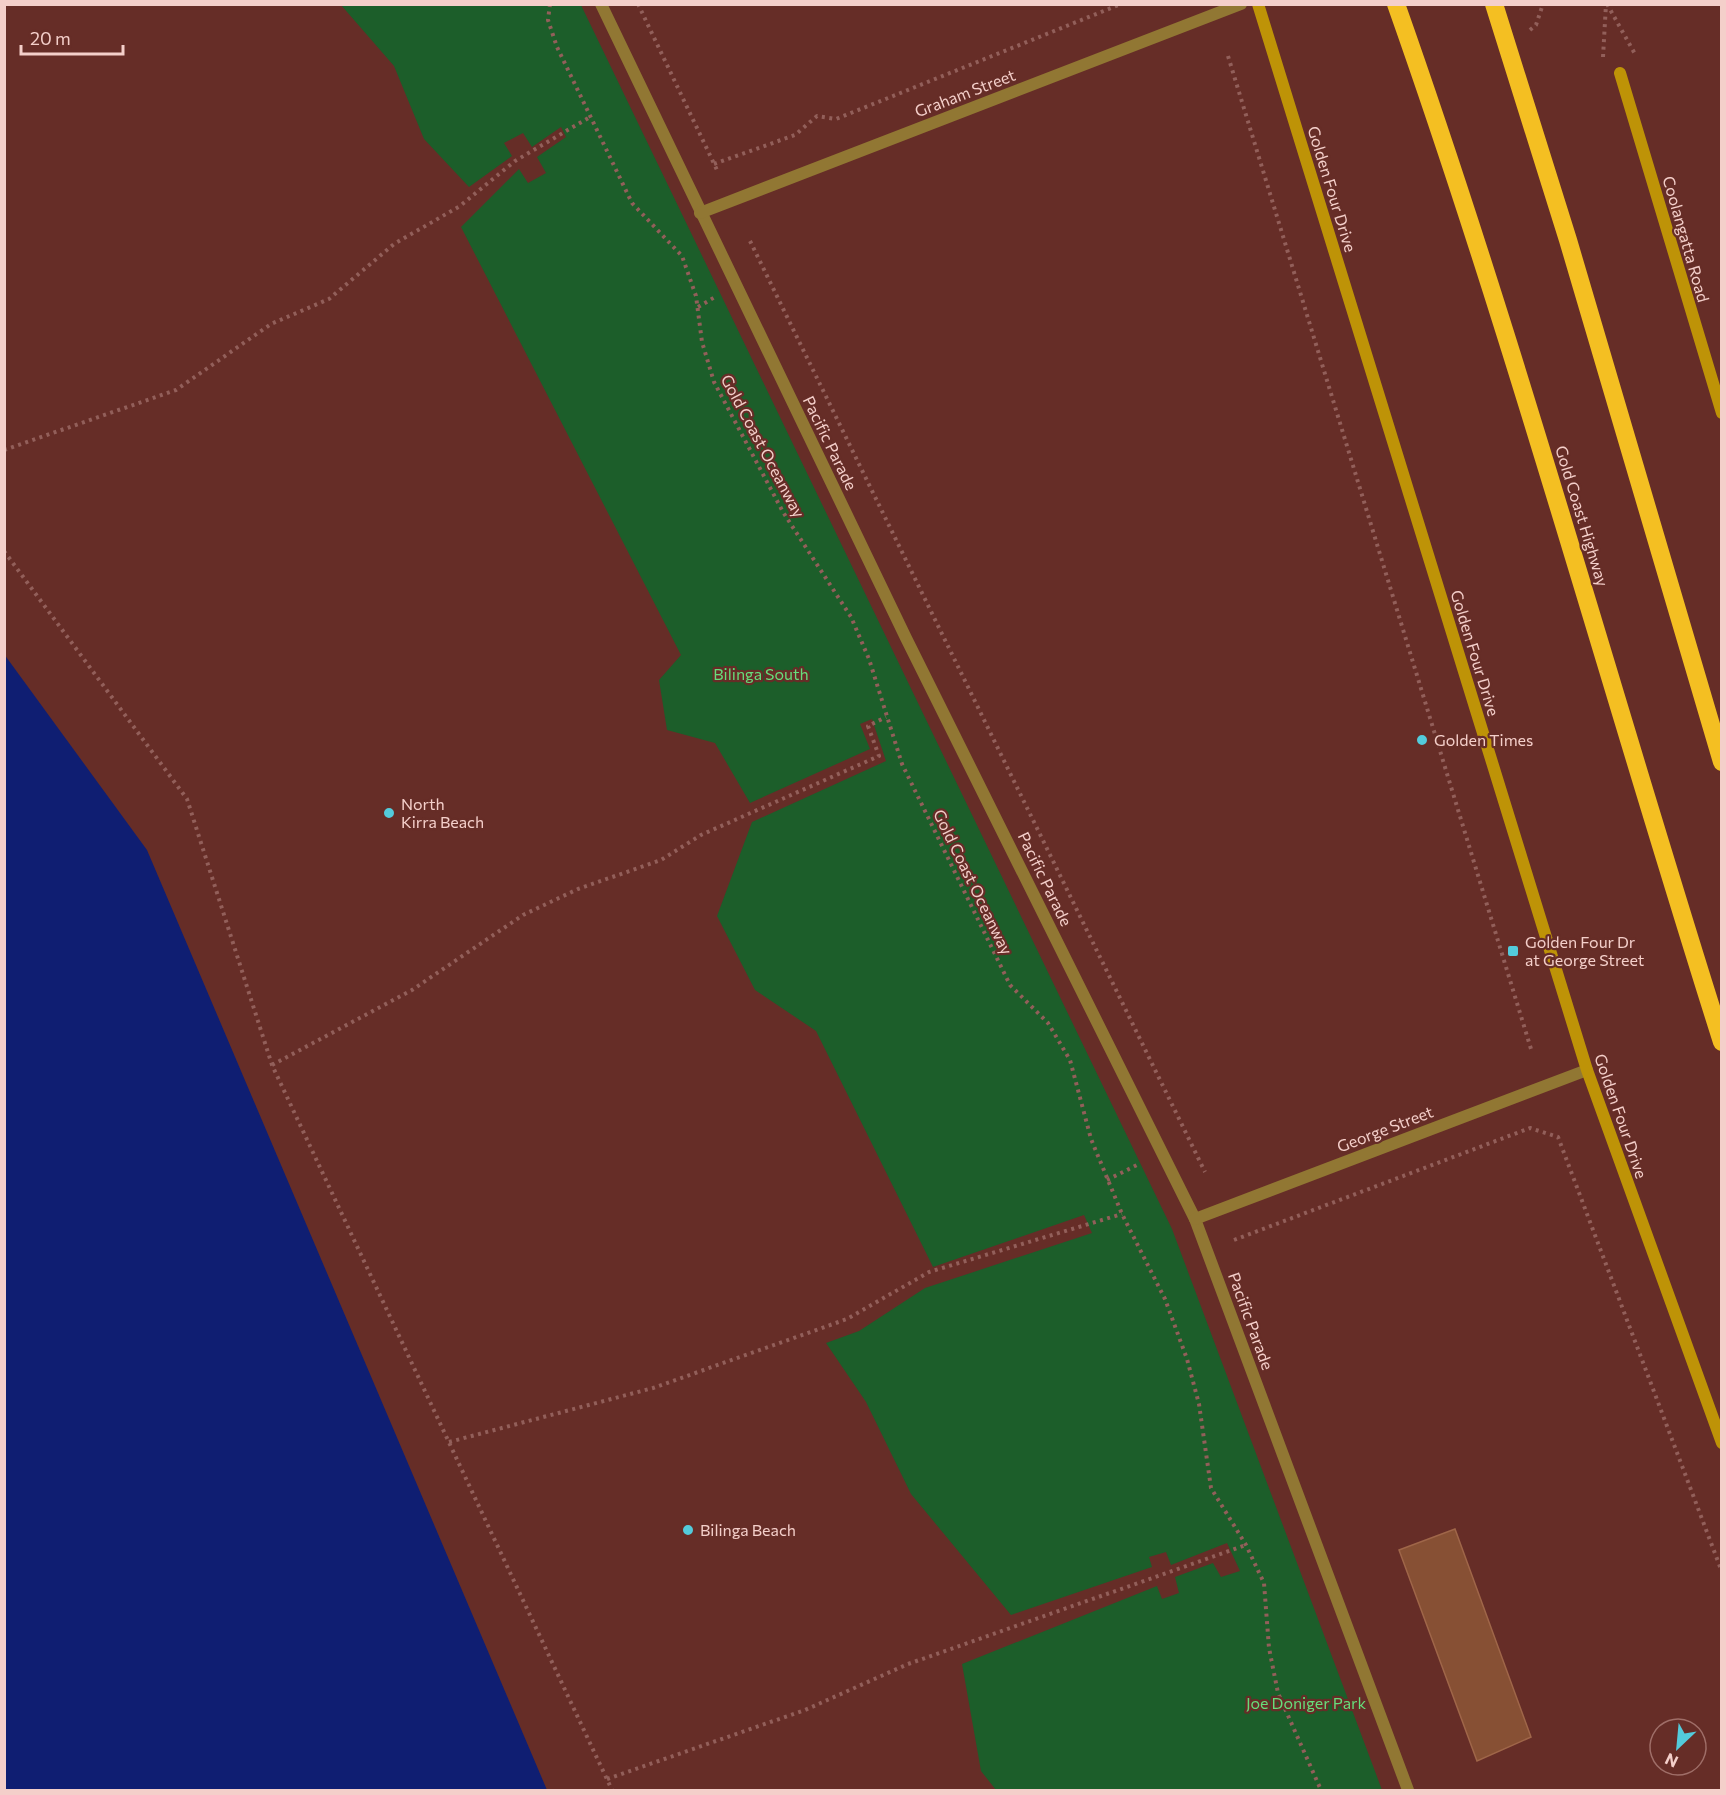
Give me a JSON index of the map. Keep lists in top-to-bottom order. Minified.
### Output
{"streets":{"highway":["Gold Coast Highway"],"street":["Graham Street","Golden Four Drive","Coolangatta Road","Pacific Parade","George Street"],"path":["Gold Coast Oceanway"]},"crossings":[["Graham Street","Pacific Parade"],["Golden Four Drive","George Street"],["Pacific Parade","George Street"]],"parks":["Bilinga South","Joe Doniger Park"],"places":{"other":["Golden Times","North Kirra Beach","Bilinga Beach"],"transit":["Golden Four Dr at George Street"]},"scale_bar":"20 m","north":"bottom left"}
